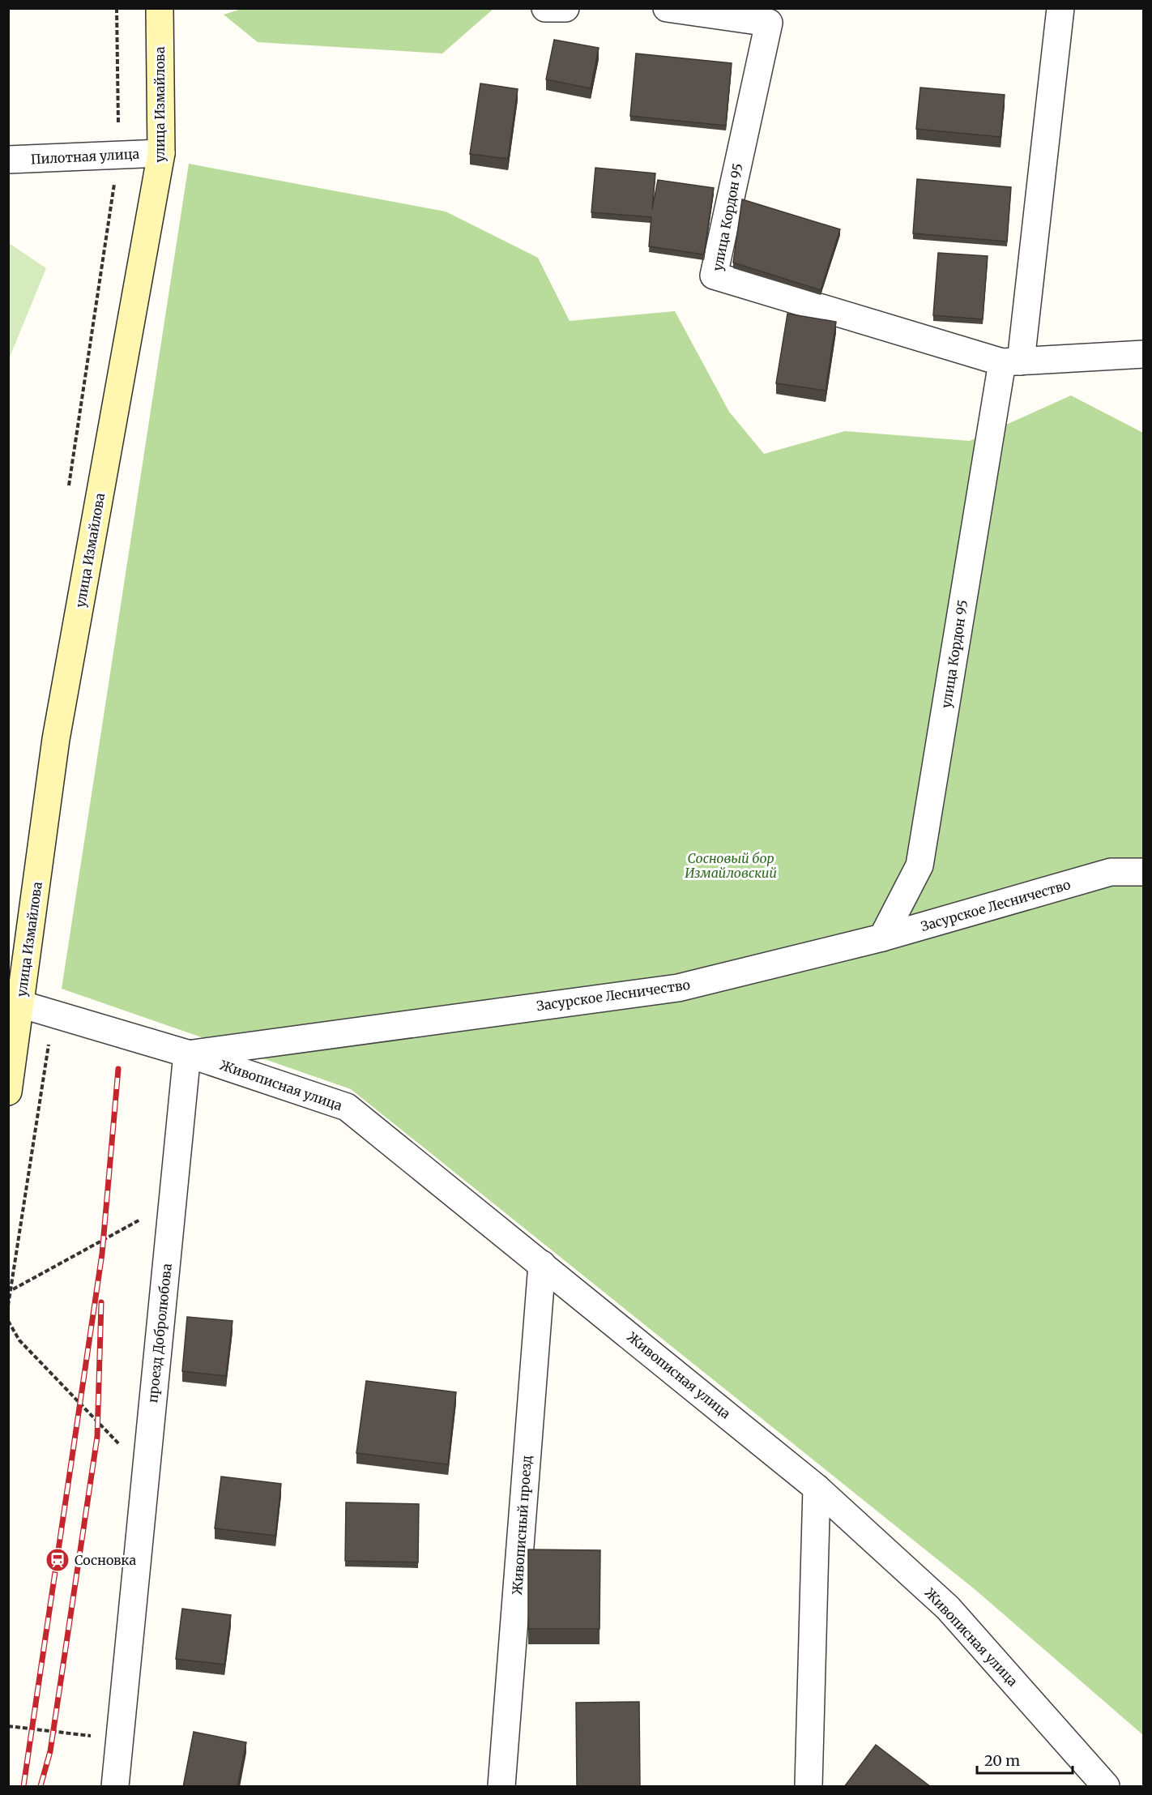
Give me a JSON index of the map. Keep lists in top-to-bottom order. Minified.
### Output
{"streets":{"main road":["улица Измайлова"],"street":["Пилотная улица","улица Кордон 95","Засурское Лесничество","Живописная улица","проезд Добролюбова","Живописный проезд"]},"crossings":[["улица Измайлова","Пилотная улица"],["улица Кордон 95","Засурское Лесничество"],["Засурское Лесничество","Живописная улица"],["Засурское Лесничество","проезд Добролюбова"],["Живописная улица","проезд Добролюбова"],["Живописная улица","Живописный проезд"]],"parks":["Сосновый бор Измайловский"],"places":{"station":["Сосновка"]},"scale_bar":"20 m"}
